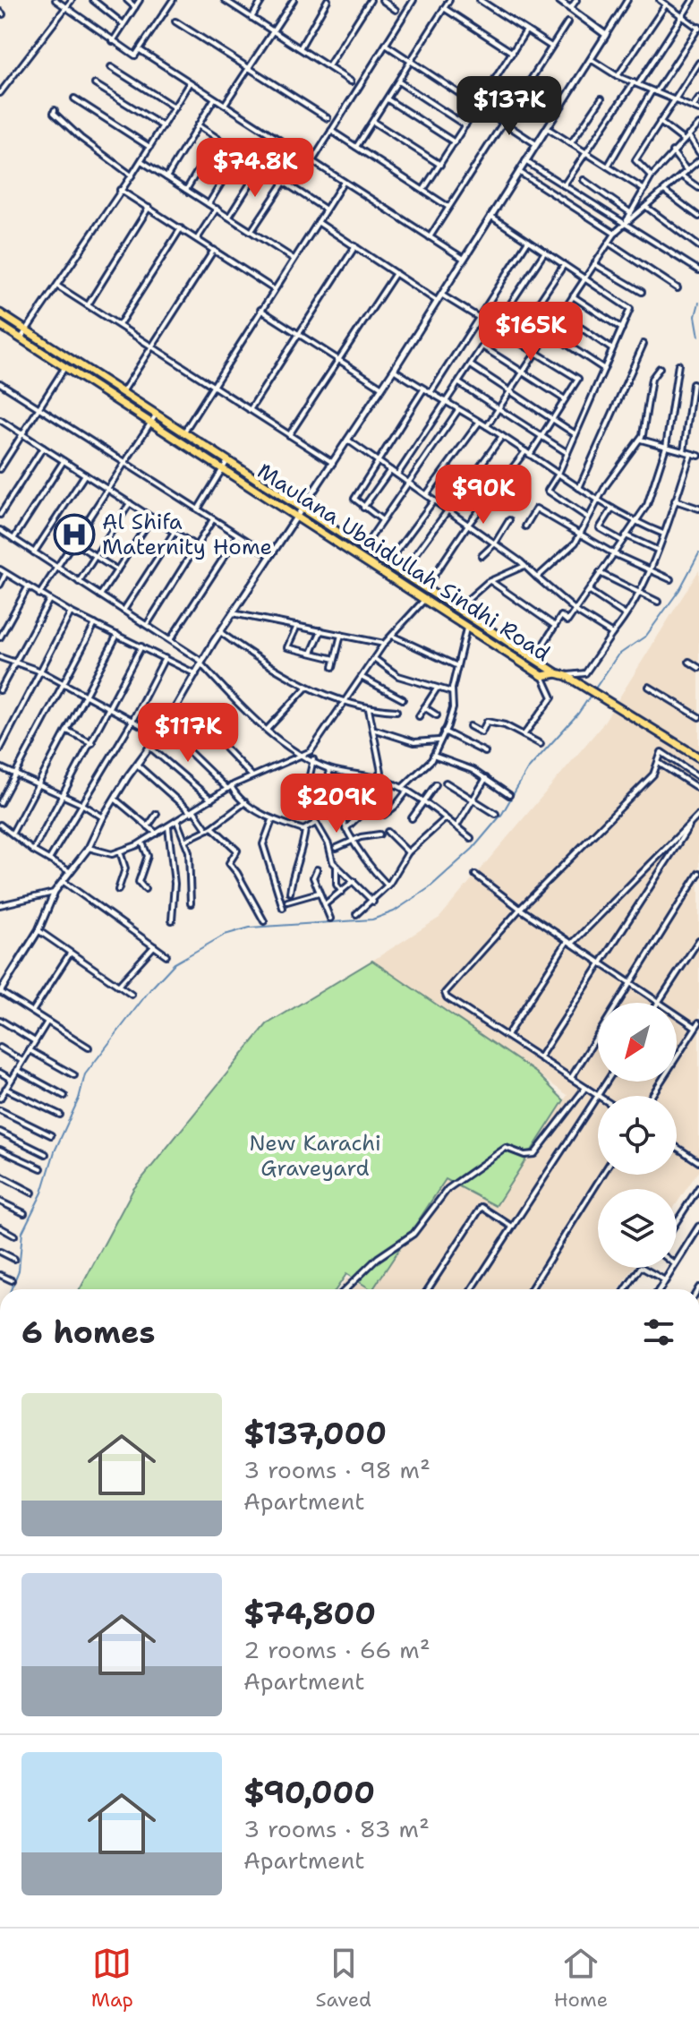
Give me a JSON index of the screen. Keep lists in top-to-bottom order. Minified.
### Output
{"streets":{"main road":["Maulana Ubaidullah Sindhi Road"]},"parks":["New Karachi Graveyard"],"places":{"hospital":["Al Shifa Maternity Home"]},"north":"bottom left","page":{"price":["$137K","$74.8K","$165K","$90K","$117K","$209K"],"heading":"6 homes","list":[{"name":"$137,000","note":"3 rooms · 98 m² · Apartment"},{"name":"$74,800","note":"2 rooms · 66 m² · Apartment"},{"name":"$90,000","note":"3 rooms · 83 m² · Apartment"}],"tabs":["Map","Saved","Home"]}}
